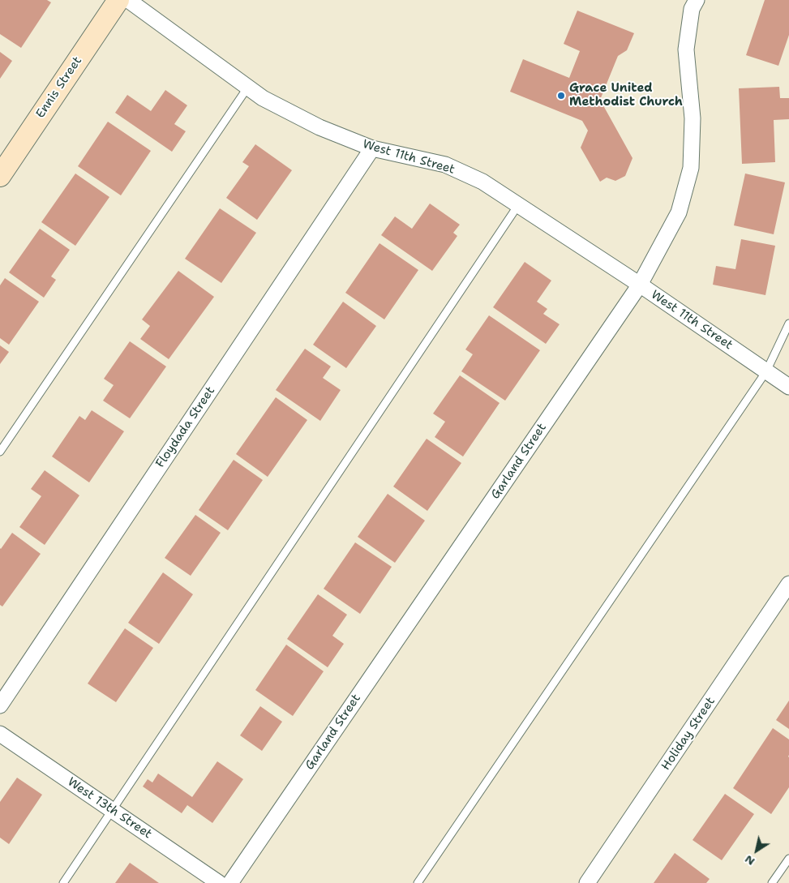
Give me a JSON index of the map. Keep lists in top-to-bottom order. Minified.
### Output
{"streets":{"main road":["Ennis Street"],"street":["West 11th Street","Floydada Street","Garland Street","Holiday Street","West 13th Street"]},"crossings":[["West 11th Street","Floydada Street"],["West 11th Street","Garland Street"]],"places":["Grace United Methodist Church"],"north":"bottom left"}
